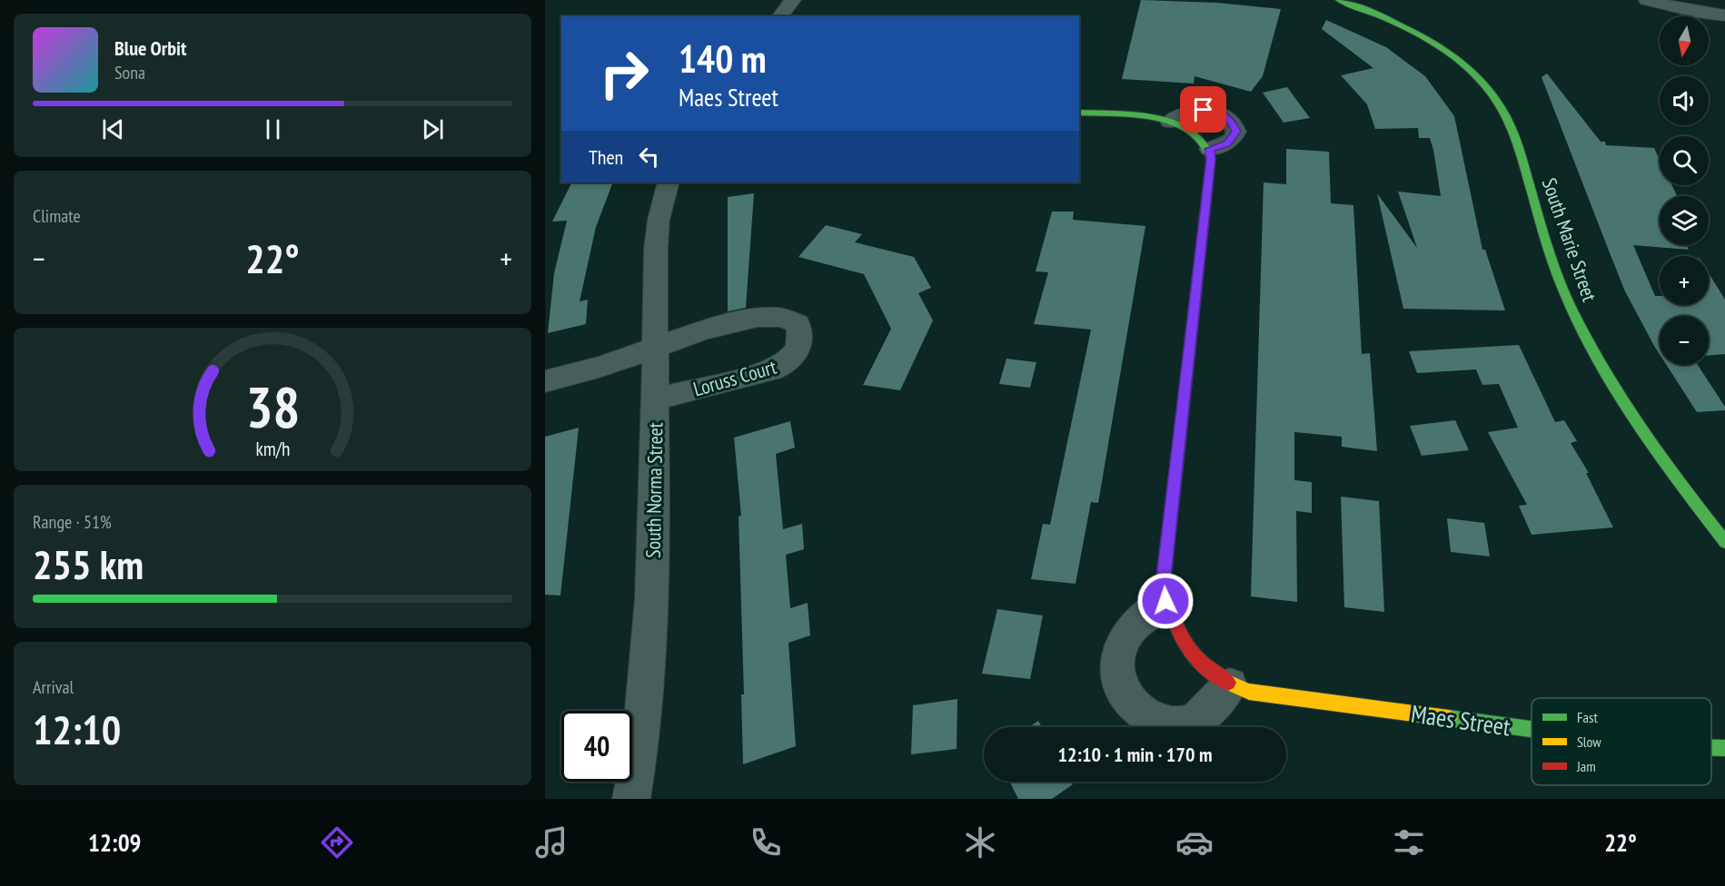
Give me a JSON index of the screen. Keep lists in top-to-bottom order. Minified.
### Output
{"streets":{"street":["South Marie Street","Loruss Court","South Norma Street","Maes Street"]},"crossings":[["Loruss Court","South Norma Street"]],"legend":["Fast","Slow","Jam"],"north":"bottom","page":{"map_buttons":["+","−"],"turn":["140 m","Maes Street"],"song":["Blue Orbit","Sona"],"then":"Then","tile":["Climate",["Range · 51%","255 km"],["Arrival","12:10"]],"heat":["−","22°","+"],"limit":"40","trip":"12:10 · 1 min · 170 m","tabs":["12:09","22°"],"gauge":["38","km/h"]}}
